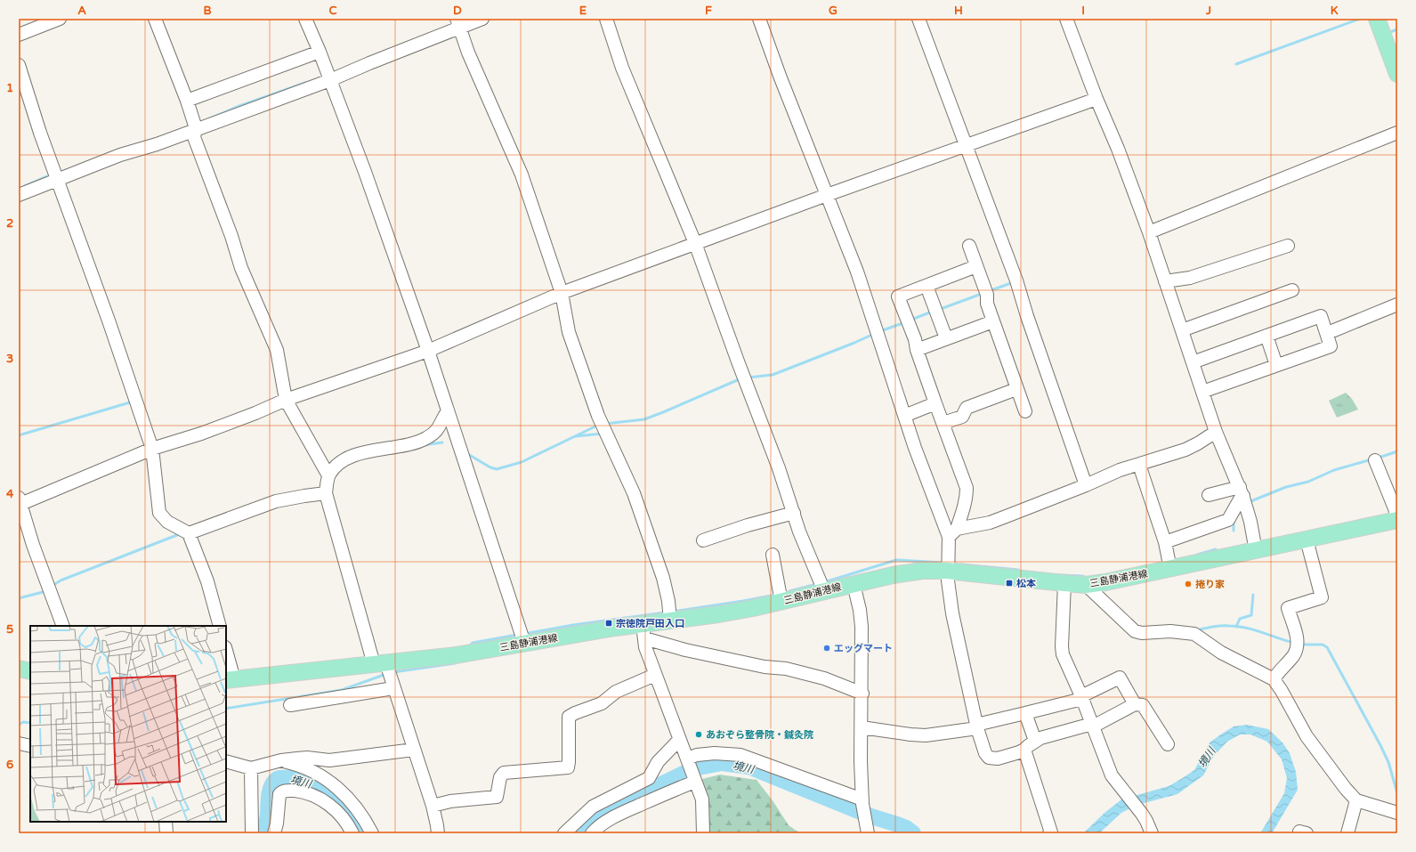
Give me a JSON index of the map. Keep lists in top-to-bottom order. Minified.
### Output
{"streets":{"main road":["三島静浦港線"]},"water":["境川"],"places":{"transit":["松本","宗徳院戸田入口"],"other":["捲り家","エッグマート","あおぞら整骨院・鍼灸院"]},"grid":{"columns":["A","B","C","D","E","F","G","H","I","J","K"],"rows":["1","2","3","4","5","6"]}}
